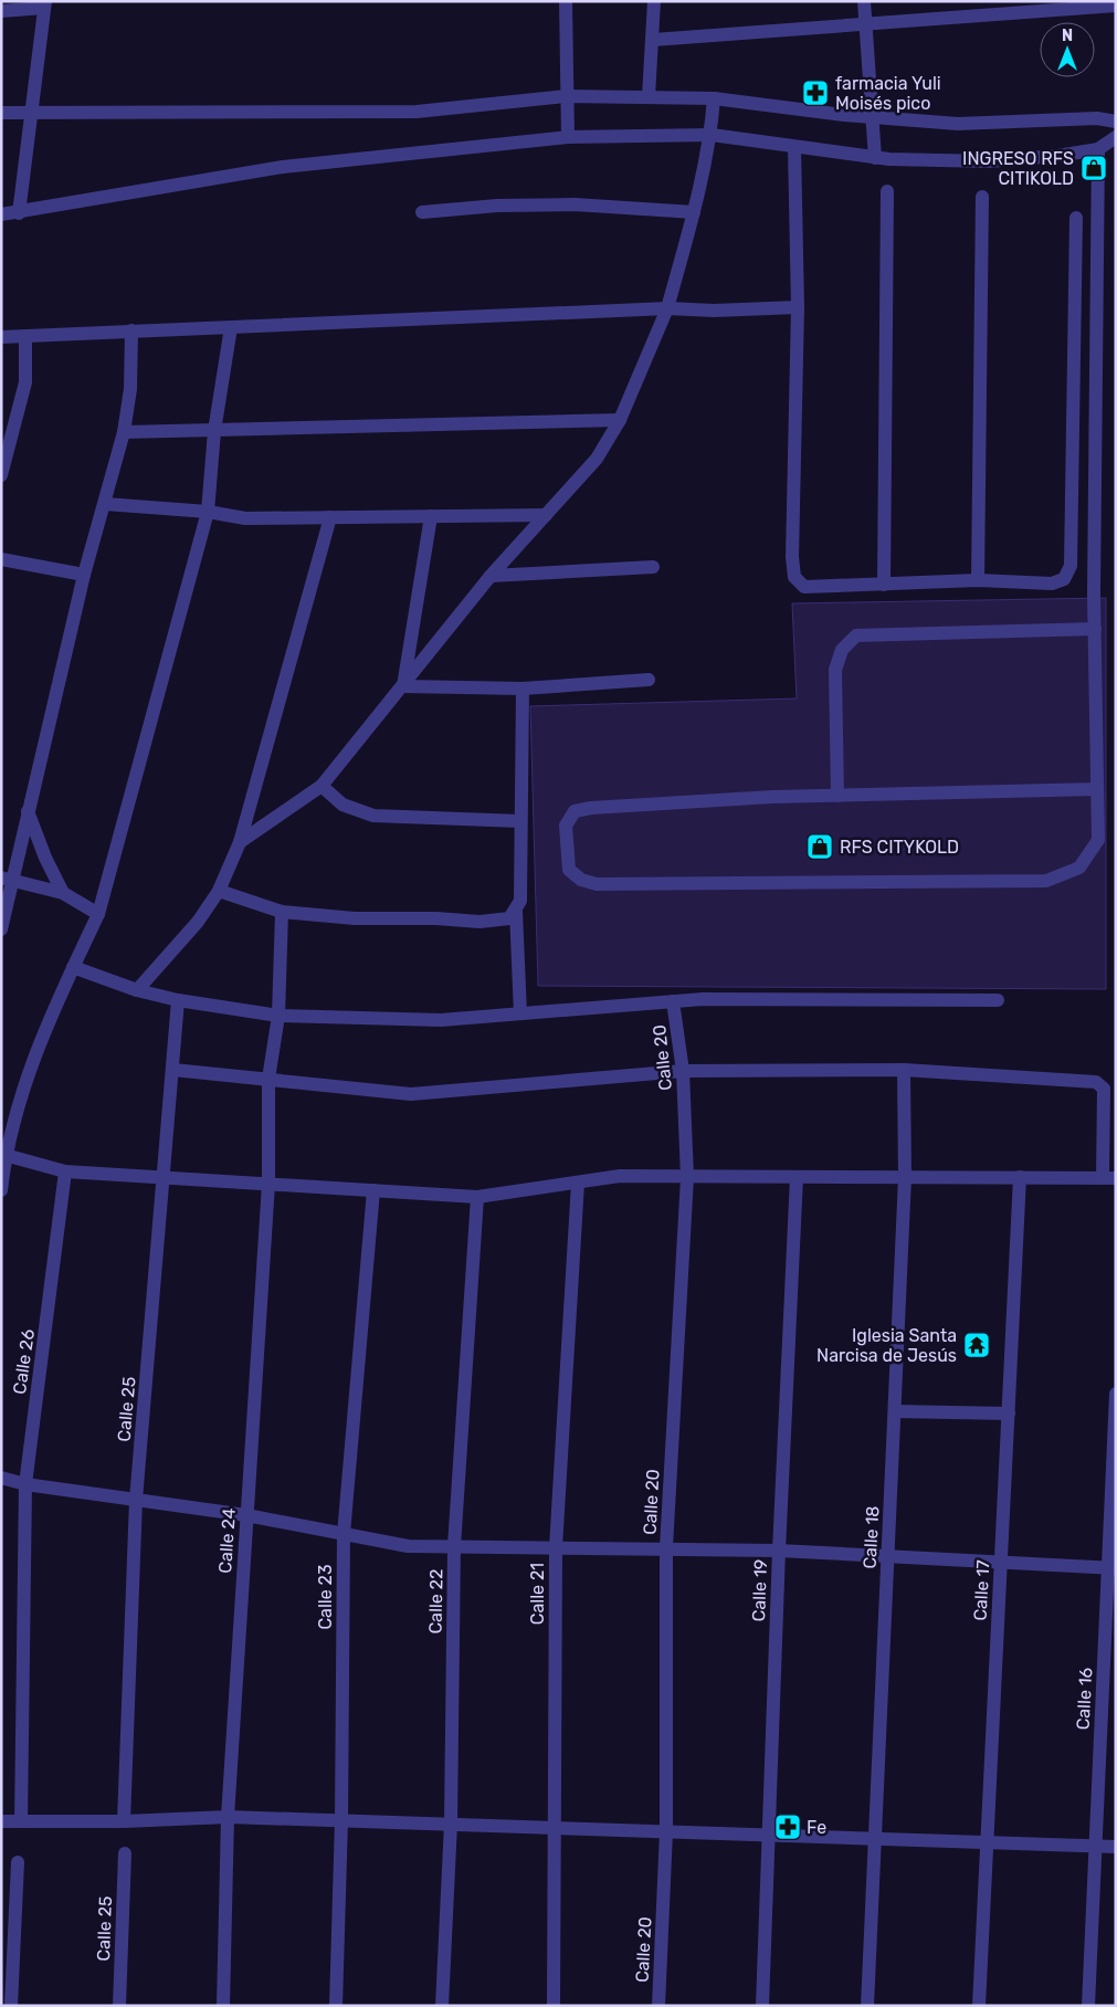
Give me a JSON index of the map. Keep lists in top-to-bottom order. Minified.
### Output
{"streets":{"street":["Calle 20","Calle 26","Calle 25","Calle 18","Calle 24","Calle 19","Calle 17","Calle 21","Calle 23","Calle 22","Calle 16"]},"places":{"pharmacy":["farmacia Yuli Moisés pico","Fe"],"shop":["INGRESO RFS CITIKOLD","RFS CITYKOLD"],"temple":["Iglesia Santa Narcisa de Jesús"]},"north":"top"}
